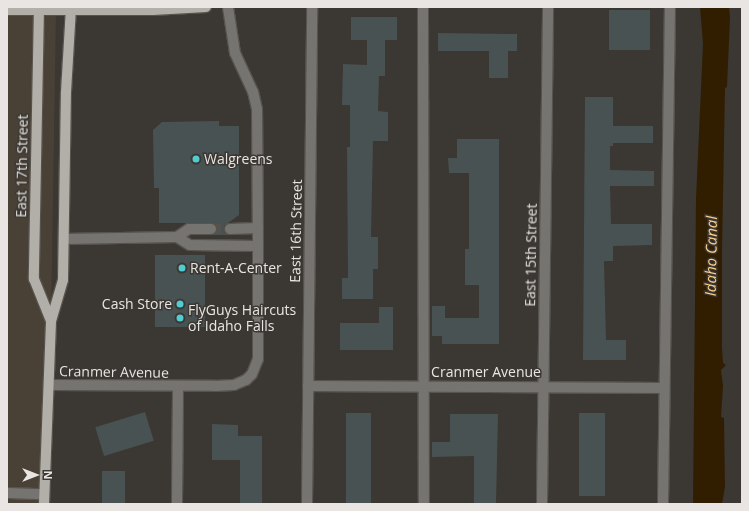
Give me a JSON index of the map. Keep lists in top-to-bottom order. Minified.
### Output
{"streets":{"main road":["East 17th Street"],"street":["East 16th Street","East 15th Street","Cranmer Avenue"]},"crossings":[["East 17th Street","Cranmer Avenue"],["East 16th Street","Cranmer Avenue"],["East 15th Street","Cranmer Avenue"]],"water":["Idaho Canal"],"places":["Walgreens","Rent-A-Center","Cash Store","FlyGuys Haircuts of Idaho Falls"],"north":"right"}
